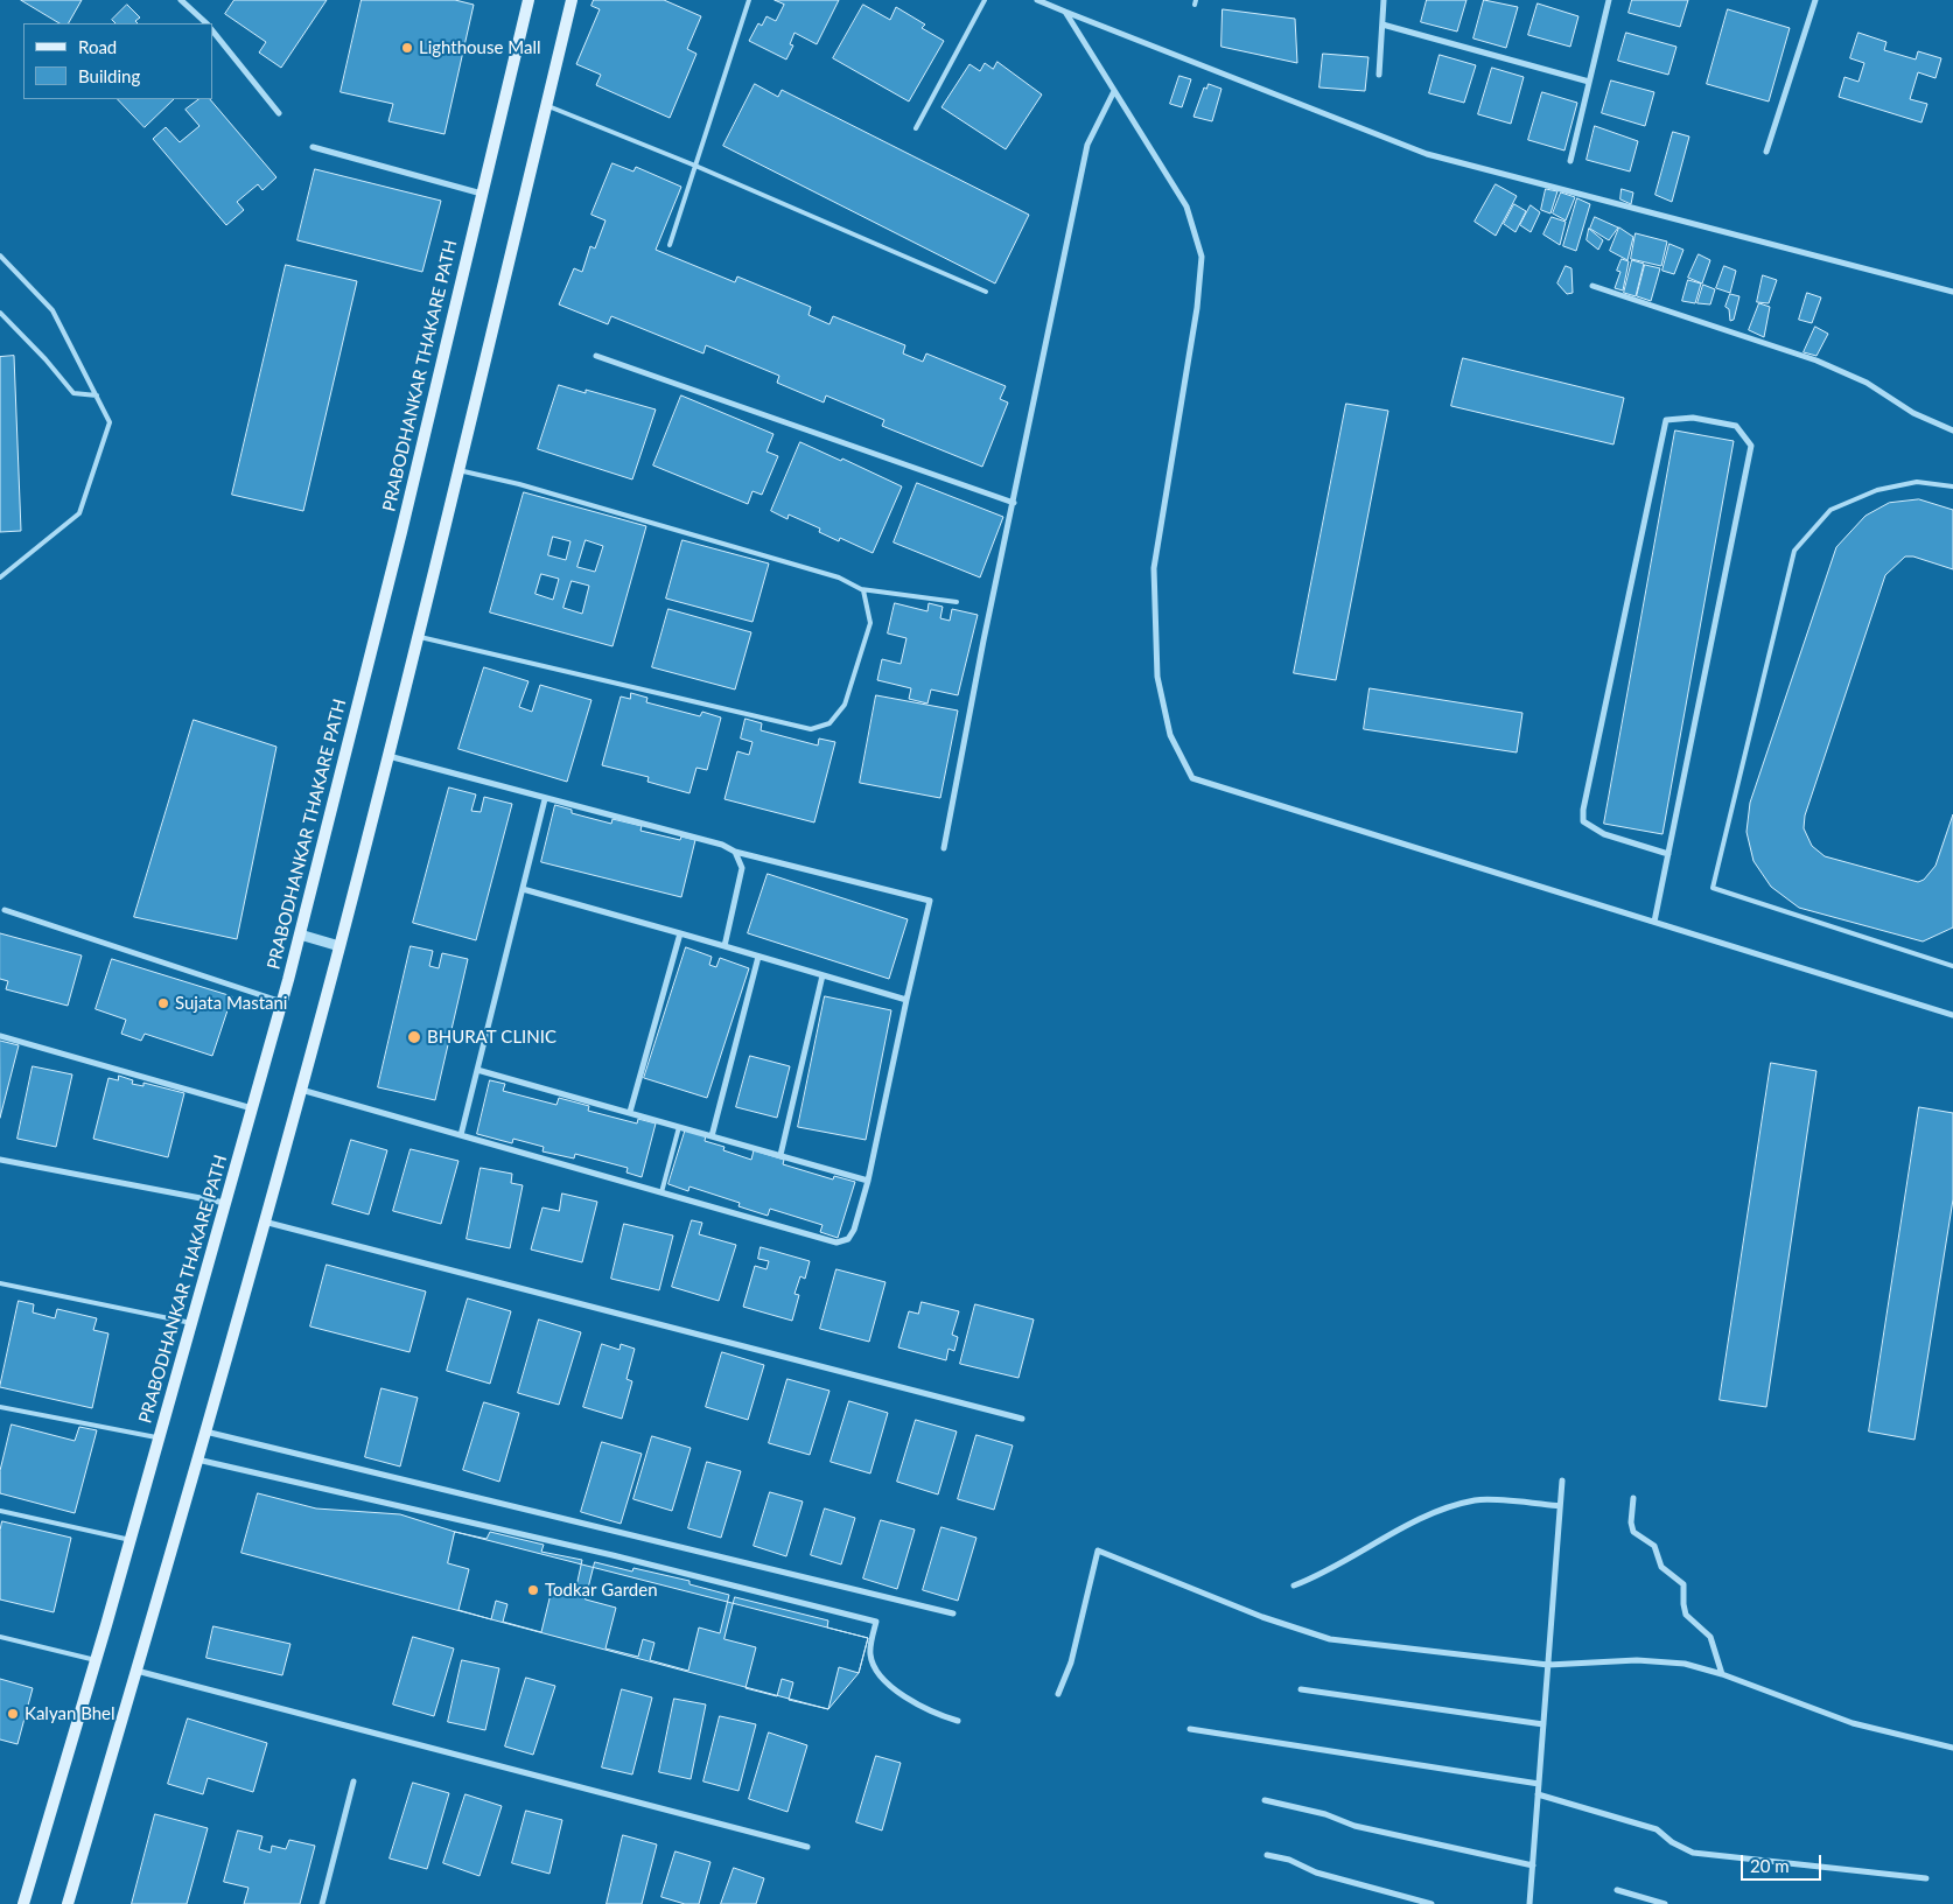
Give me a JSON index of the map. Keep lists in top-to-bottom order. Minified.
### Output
{"streets":{"main road":["PRABODHANKAR THAKARE PATH"]},"places":["Lighthouse Mall","Sujata Mastani","BHURAT CLINIC","Todkar Garden","Kalyan Bhel"],"legend":["Road","Building"],"scale_bar":"20 m"}
